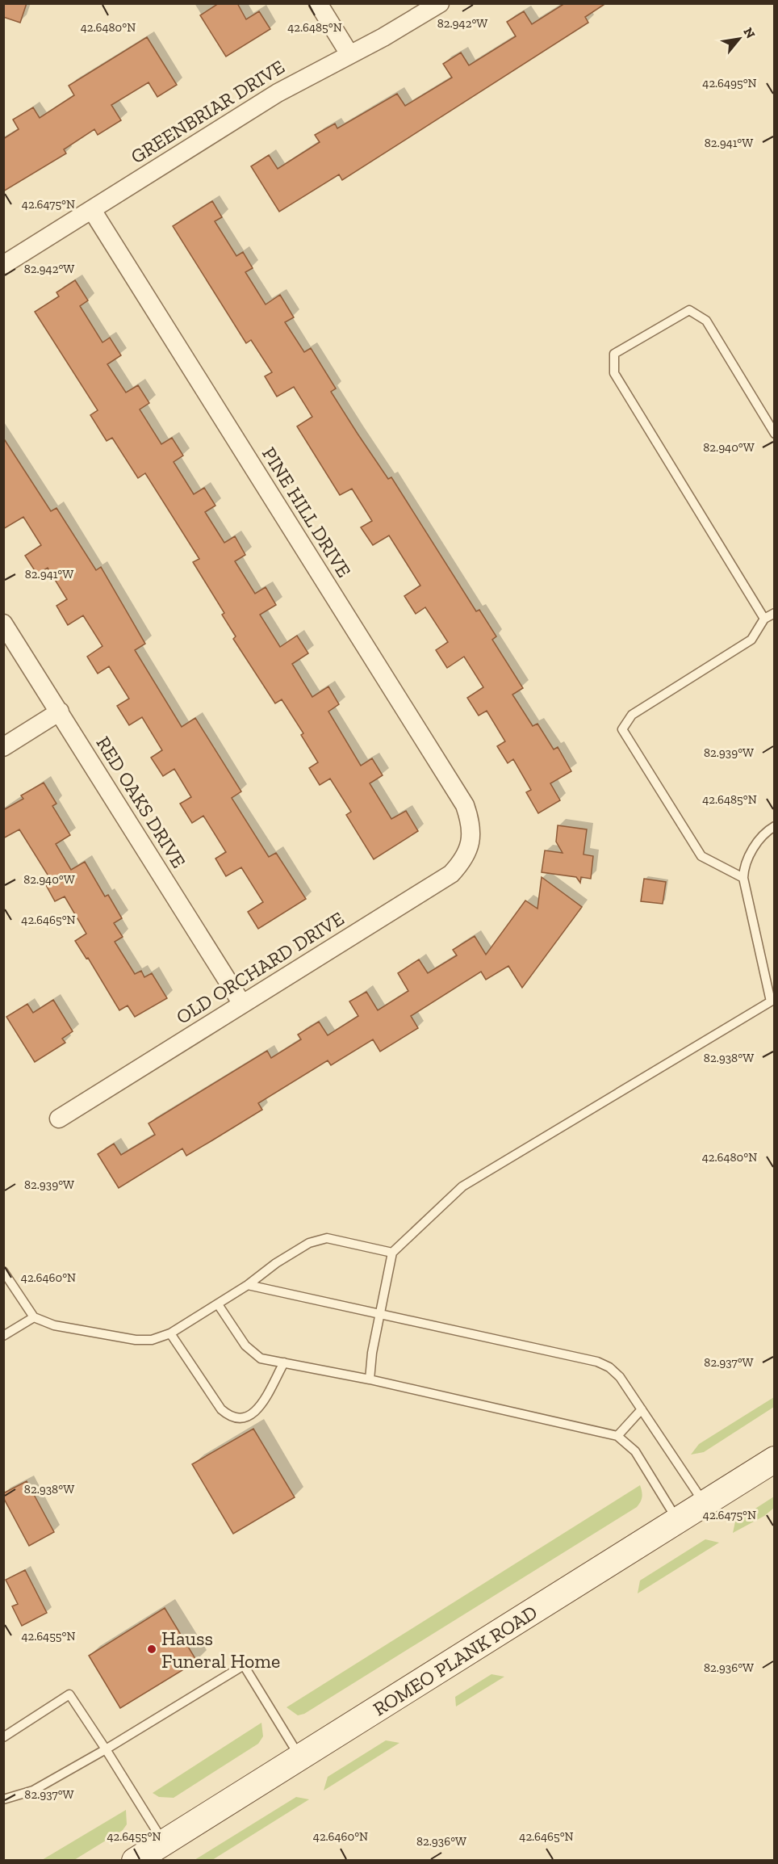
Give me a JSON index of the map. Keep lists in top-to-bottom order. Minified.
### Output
{"streets":{"main road":["ROMEO PLANK ROAD"],"street":["GREENBRIAR DRIVE","PINE HILL DRIVE","RED OAKS DRIVE","OLD ORCHARD DRIVE"]},"crossings":[["GREENBRIAR DRIVE","PINE HILL DRIVE"],["PINE HILL DRIVE","OLD ORCHARD DRIVE"],["RED OAKS DRIVE","OLD ORCHARD DRIVE"]],"places":["Hauss Funeral Home"],"north":"top right","coordinates":["82.942°W","42.6480°N","42.6485°N","42.6495°N","82.941°W","42.6475°N","82.940°W","82.939°W","42.6465°N","82.938°W","42.6460°N","82.937°W","42.6455°N","82.936°W"]}
